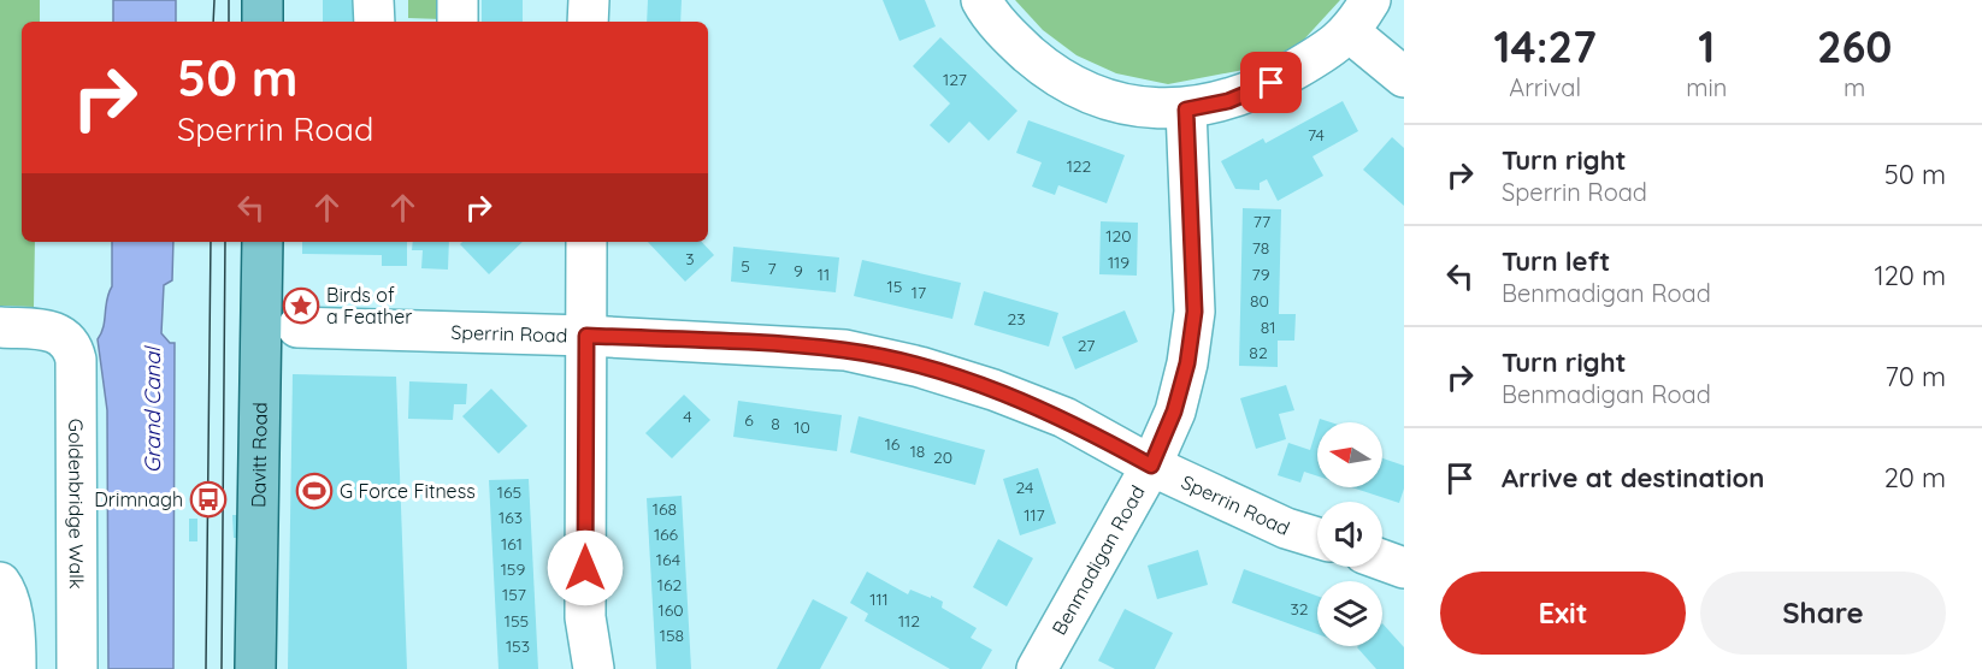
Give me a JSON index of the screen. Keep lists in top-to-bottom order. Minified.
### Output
{"streets":{"main road":["Davitt Road"],"street":["Sperrin Road","Goldenbridge Walk","Benmadigan Road"]},"crossings":[["Sperrin Road","Benmadigan Road"]],"water":["Grand Canal"],"places":{"place":["Birds of a Feather"],"sports":["G Force Fitness"],"bus stop":["Drimnagh"]},"house_numbers":["127","74","122","77","120","78","3","119","5","7","9","11","79","15","17","80","23","81","27","82","4","6","8","10","16","18","20","24","165","168","117","163","166","161","164","159","162","157","111","32","160","155","112","158","153"],"north":"left","page":{"eta":["14:27","Arrival","1","min","260","m"],"turn":["50 m","Sperrin Road"],"list":[{"name":"Turn right","note":"Sperrin Road","value":"50 m"},{"name":"Turn left","note":"Benmadigan Road","value":"120 m"},{"name":"Turn right","note":"Benmadigan Road","value":"70 m"},{"name":"Arrive at destination","value":"20 m"}],"buttons":["Exit","Share"]}}
